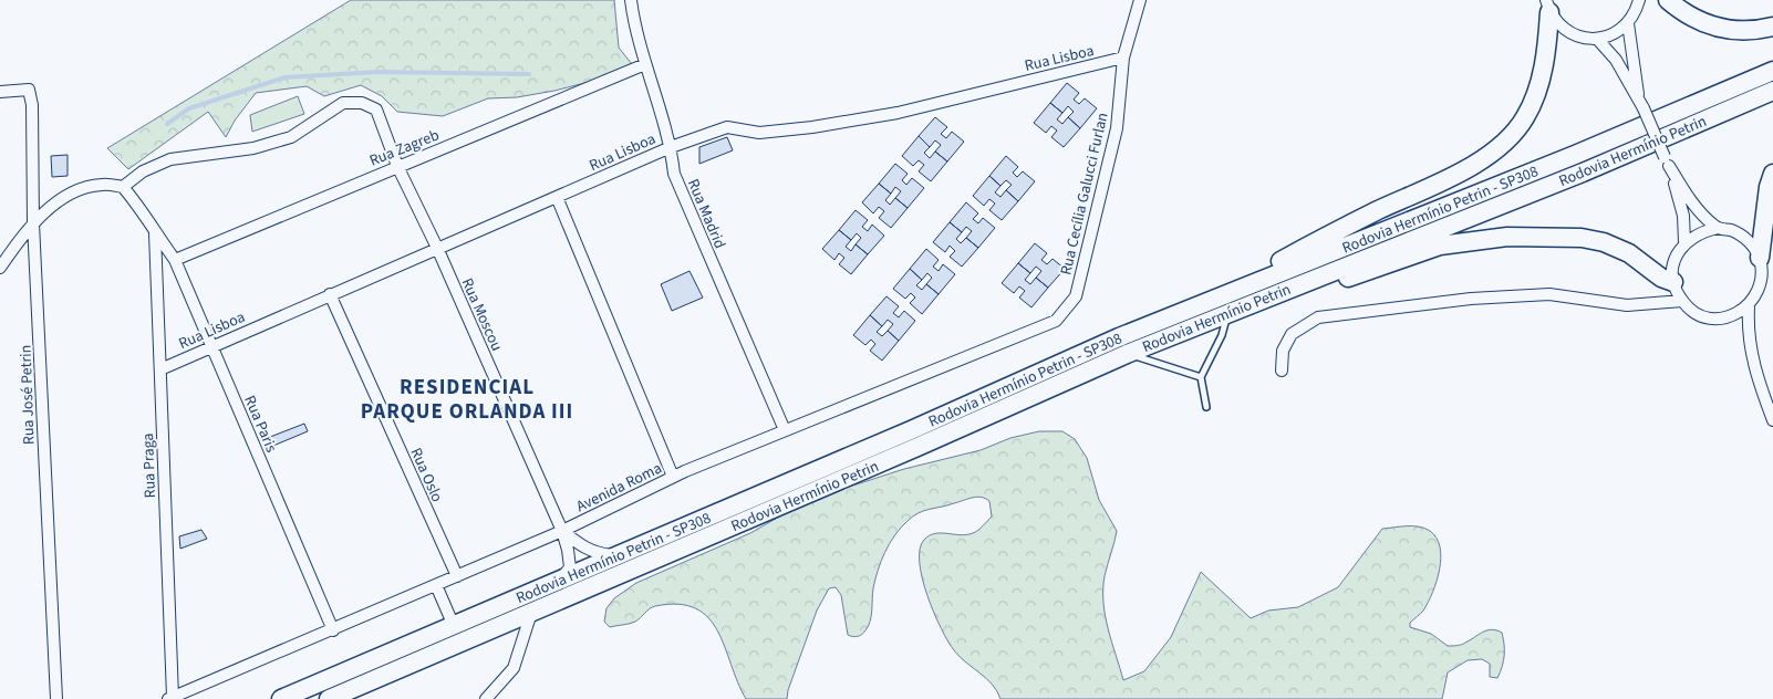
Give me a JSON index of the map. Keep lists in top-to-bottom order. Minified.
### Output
{"streets":{"main road":["Rodovia Hermínio Petrin","Rodovia Hermínio Petrin - SP308"],"street":["Rua Lisboa","Rua Zagreb","Rua Cecília Galucci Furlan","Rua Madrid","Rua Moscou","Rua José Petrin","Rua Paris","Rua Praga","Rua Oslo","Avenida Roma"]},"crossings":[["Rua Lisboa","Rua Cecília Galucci Furlan"],["Rua Lisboa","Rua Madrid"],["Rua Lisboa","Rua Moscou"],["Rua Lisboa","Rua Paris"],["Rua Lisboa","Rua Praga"],["Rua Lisboa","Rua Oslo"],["Rua Zagreb","Rua Madrid"],["Rua Zagreb","Rua Moscou"],["Rua Zagreb","Rua Paris"],["Rua Cecília Galucci Furlan","Avenida Roma"],["Rodovia Hermínio Petrin - SP308","Rua Moscou"],["Rua Madrid","Avenida Roma"],["Rua Moscou","Rua Paris"],["Rua Moscou","Avenida Roma"],["Rua Paris","Rua Praga"],["Rua Paris","Avenida Roma"],["Rua Praga","Avenida Roma"],["Rua Oslo","Avenida Roma"]],"districts":["RESIDENCIAL PARQUE ORLANDA III"]}
